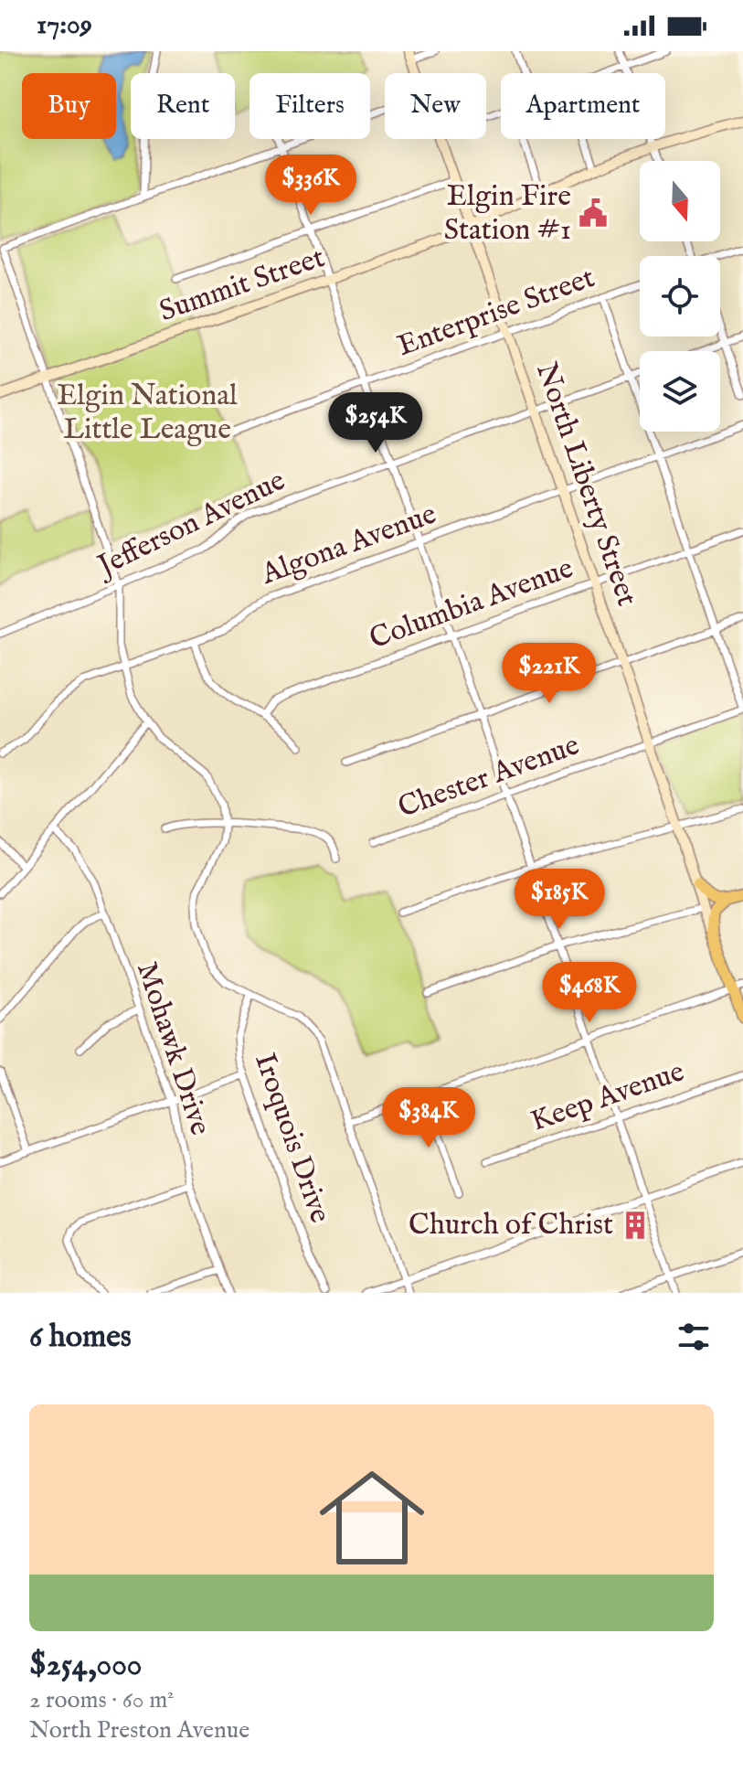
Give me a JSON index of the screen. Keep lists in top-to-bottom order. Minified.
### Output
{"streets":{"main road":["Summit Street","North Liberty Street"],"street":["Enterprise Street","Jefferson Avenue","Algona Avenue","Columbia Avenue","Chester Avenue","Mohawk Drive","Keep Avenue","Iroquois Drive"]},"crossings":[["Summit Street","North Liberty Street"],["Enterprise Street","North Liberty Street"],["North Liberty Street","Jefferson Avenue"],["North Liberty Street","Algona Avenue"],["North Liberty Street","Columbia Avenue"],["North Liberty Street","Chester Avenue"]],"parks":["Elgin National Little League"],"places":{"public building":["Elgin Fire Station #1"],"building":["Church of Christ"]},"north":"bottom","page":{"status":"17:09","chip":["Buy","Rent","Filters","New","Apartment"],"price":["$336K","$254K","$221K","$185K","$468K","$384K"],"heading":"6 homes","list":[{"name":"$254,000","note":"2 rooms · 60 m² · North Preston Avenue"}]}}
